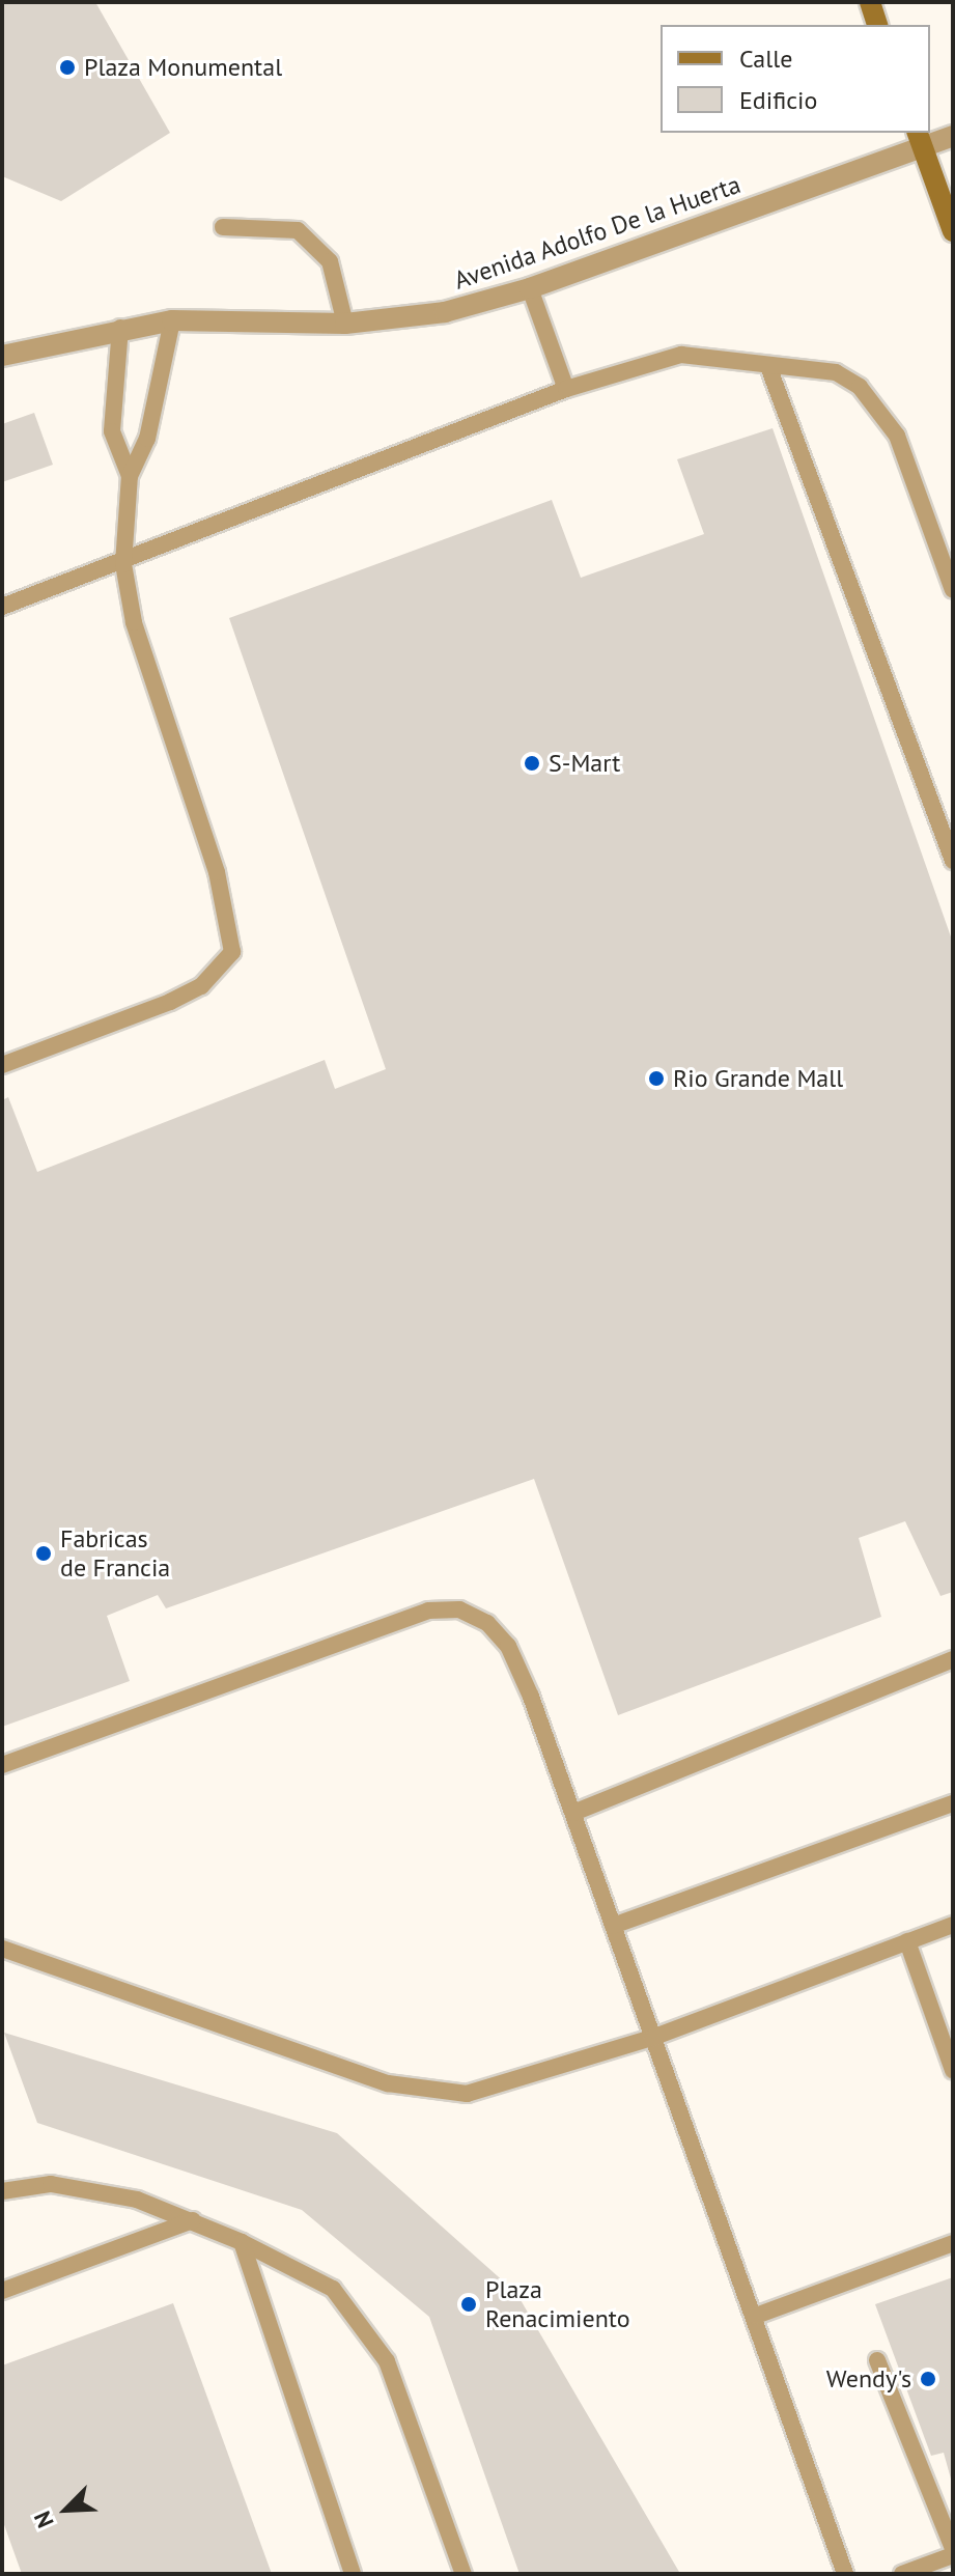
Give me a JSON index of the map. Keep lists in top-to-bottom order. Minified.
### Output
{"streets":{"street":["Avenida Adolfo De la Huerta"]},"places":["Plaza Monumental","S-Mart","Rio Grande Mall","Fabricas de Francia","Plaza Renacimiento","Wendy's"],"legend":["Calle","Edificio"],"north":"bottom left"}
